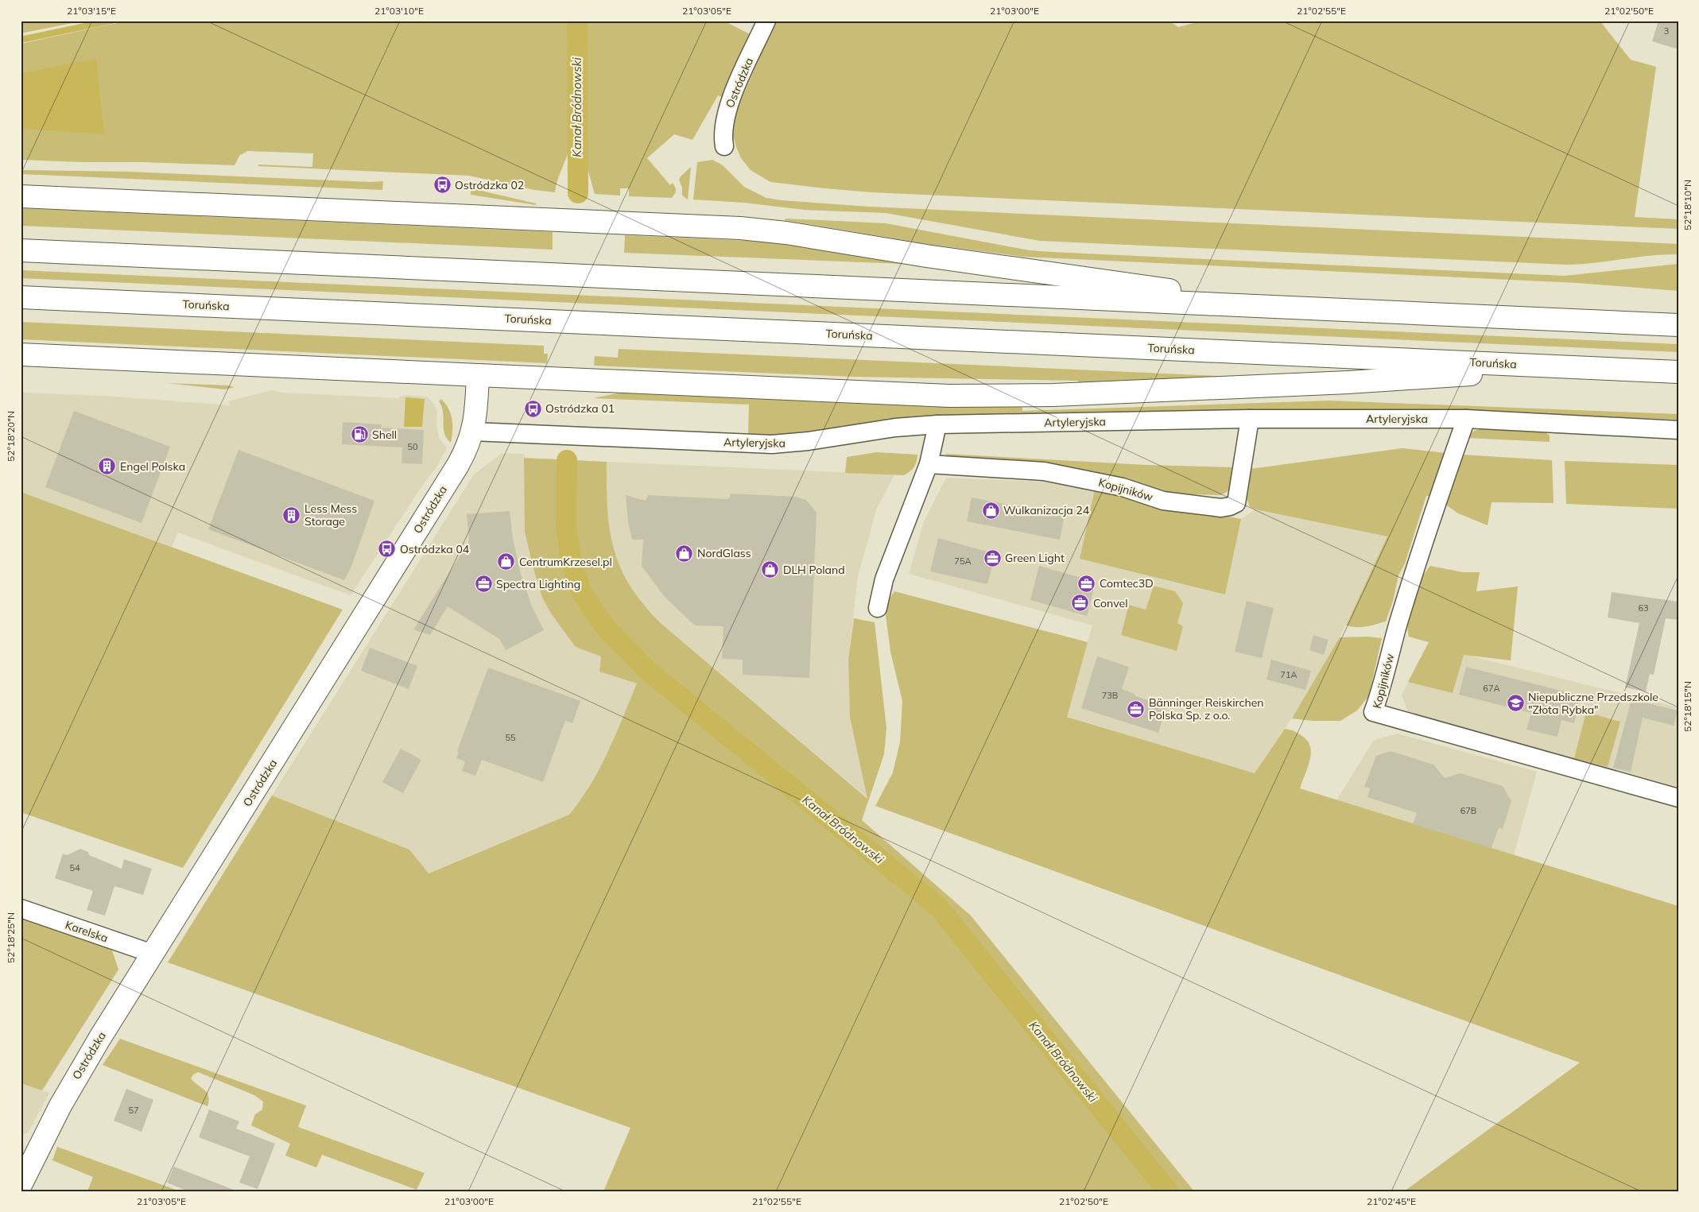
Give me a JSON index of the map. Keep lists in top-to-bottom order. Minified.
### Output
{"streets":{"main road":["Ostródzka","Toruńska"],"street":["Artyleryjska","Kopijników","Karelska"]},"crossings":[["Ostródzka","Artyleryjska"],["Ostródzka","Karelska"],["Artyleryjska","Kopijników"]],"water":["Kanał Bródnowski"],"places":{"bus stop":["Ostródzka 02","Ostródzka 01","Ostródzka 04"],"fuel station":["Shell"],"building":["Engel Polska","Less Mess Storage"],"shop":["Wulkanizacja 24","NordGlass","CentrumKrzesel.pl","DLH Poland"],"office":["Green Light","Comtec3D","Spectra Lighting","Convel","Bänninger Reiskirchen Polska Sp. z o.o."],"school or university":["Niepubliczne Przedszkole \"Złota Rybka\""]},"house_numbers":["3","50","75A","63","71A","67A","73B","55","67B","54","57"],"coordinates":["21°03'15\"E","21°03'10\"E","21°03'05\"E","21°03'00\"E","21°02'55\"E","21°02'50\"E","52°18'10\"N","52°18'20\"N","52°18'15\"N","52°18'25\"N","21°02'45\"E"]}
